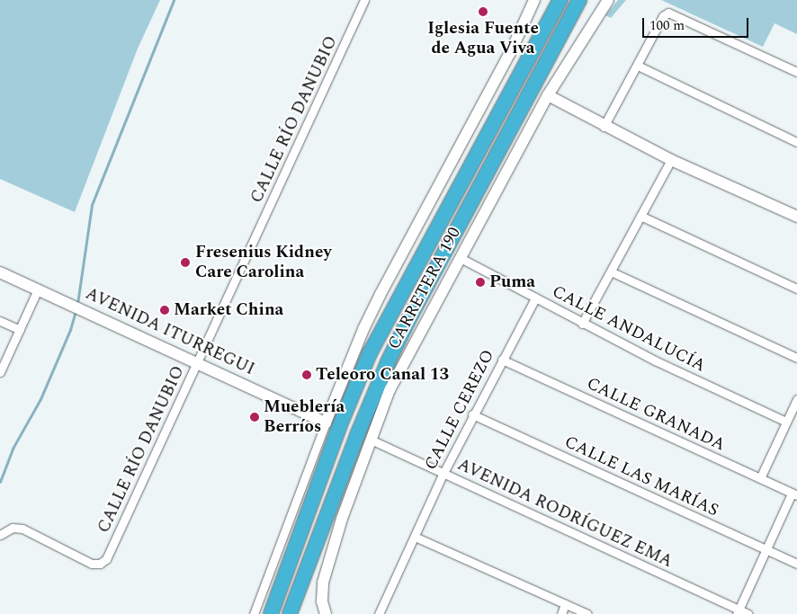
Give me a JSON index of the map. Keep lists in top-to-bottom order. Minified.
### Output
{"streets":{"street":["CALLE RÍO DANUBIO","CARRETERA 190","CALLE ANDALUCÍA","AVENIDA ITURREGUI","CALLE CEREZO","CALLE GRANADA","CALLE LAS MARÍAS","AVENIDA RODRÍGUEZ EMA"]},"crossings":[["CALLE RÍO DANUBIO","AVENIDA ITURREGUI"],["CARRETERA 190","CALLE ANDALUCÍA"],["CARRETERA 190","AVENIDA RODRÍGUEZ EMA"],["CALLE ANDALUCÍA","CALLE CEREZO"],["CALLE CEREZO","CALLE GRANADA"],["CALLE CEREZO","CALLE LAS MARÍAS"],["CALLE CEREZO","AVENIDA RODRÍGUEZ EMA"]],"places":["Iglesia Fuente de Agua Viva","Fresenius Kidney Care Carolina","Puma","Market China","Teleoro Canal 13","Mueblería Berríos"],"scale_bar":"100 m"}
